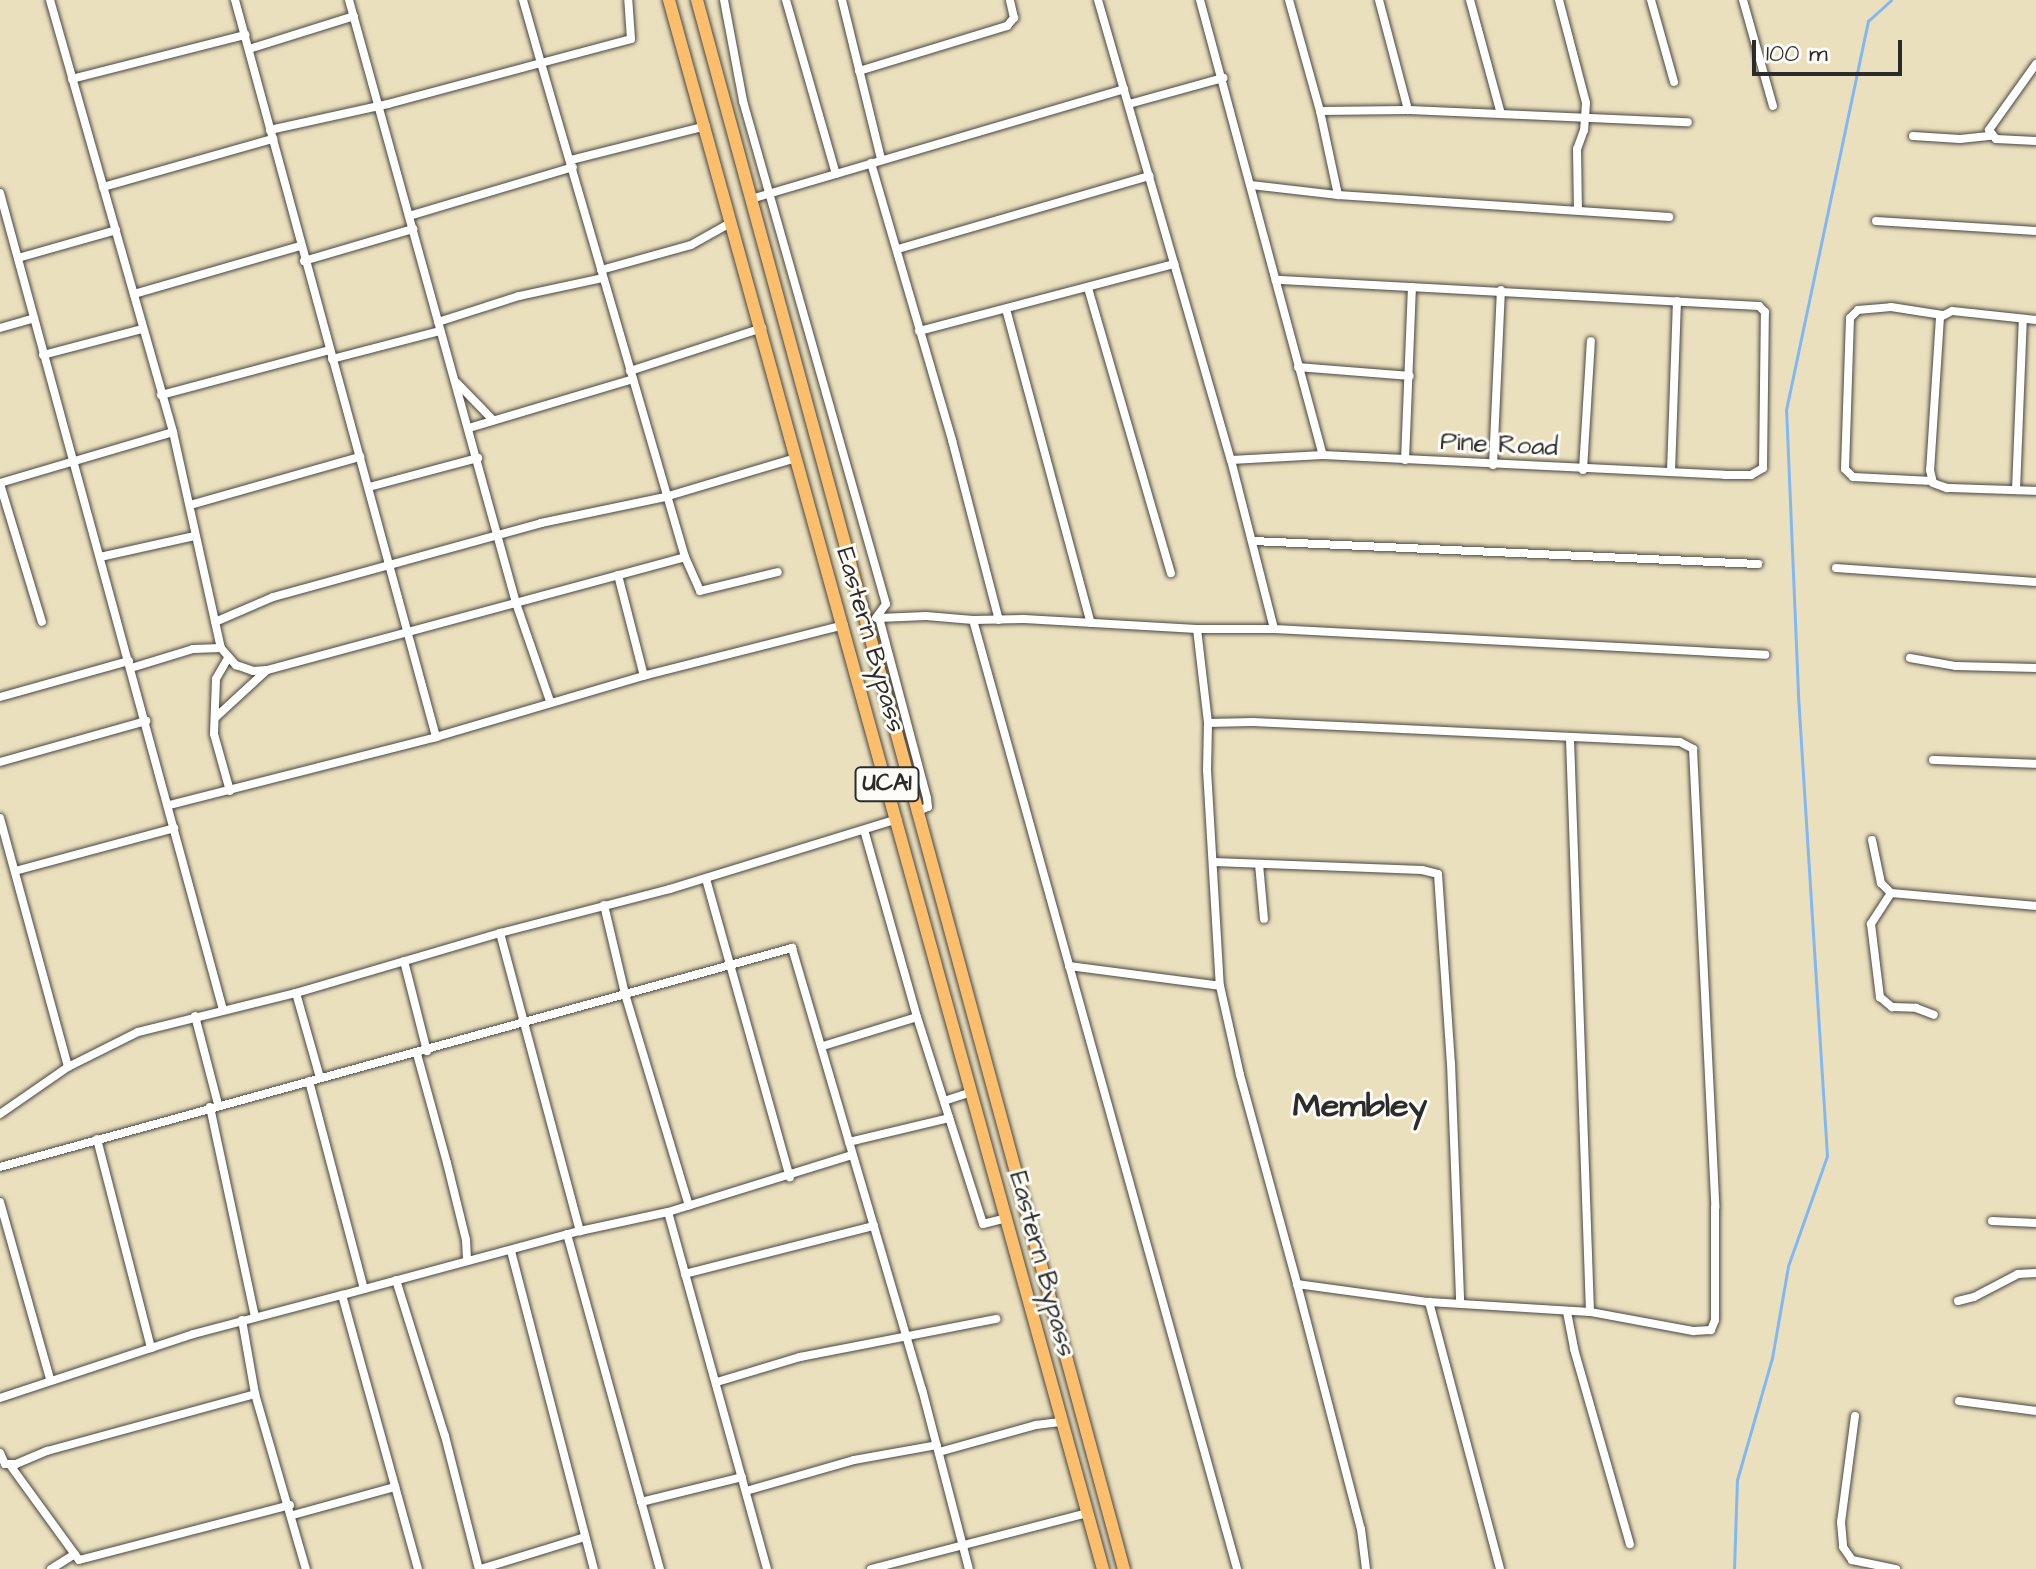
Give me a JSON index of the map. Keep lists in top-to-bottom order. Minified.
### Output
{"streets":{"main road":["Eastern Bypass","UCA1"],"street":["Pine Road"]},"districts":["Membley"],"scale_bar":"100 m"}
